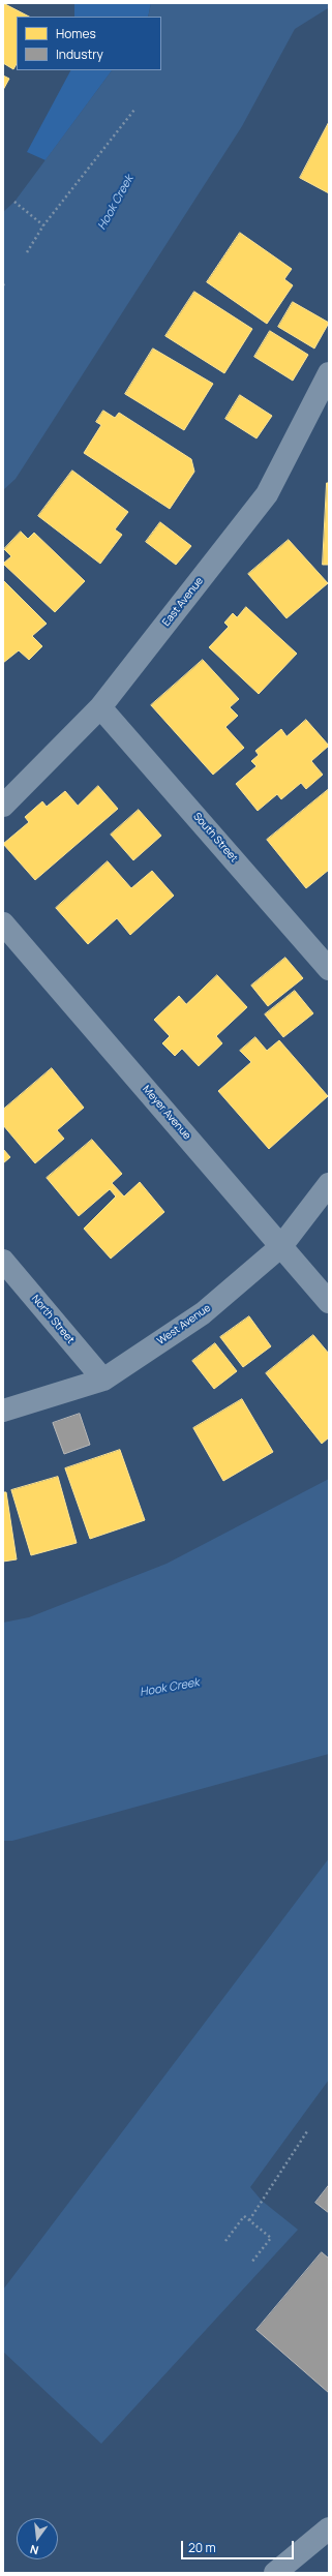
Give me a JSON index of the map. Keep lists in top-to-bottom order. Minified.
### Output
{"streets":{"street":["East Avenue","South Street","Meyer Avenue","North Street","West Avenue"]},"crossings":[["East Avenue","South Street"],["Meyer Avenue","West Avenue"],["North Street","West Avenue"]],"water":["Hook Creek"],"legend":["Homes","Industry"],"scale_bar":"20 m","north":"bottom"}
